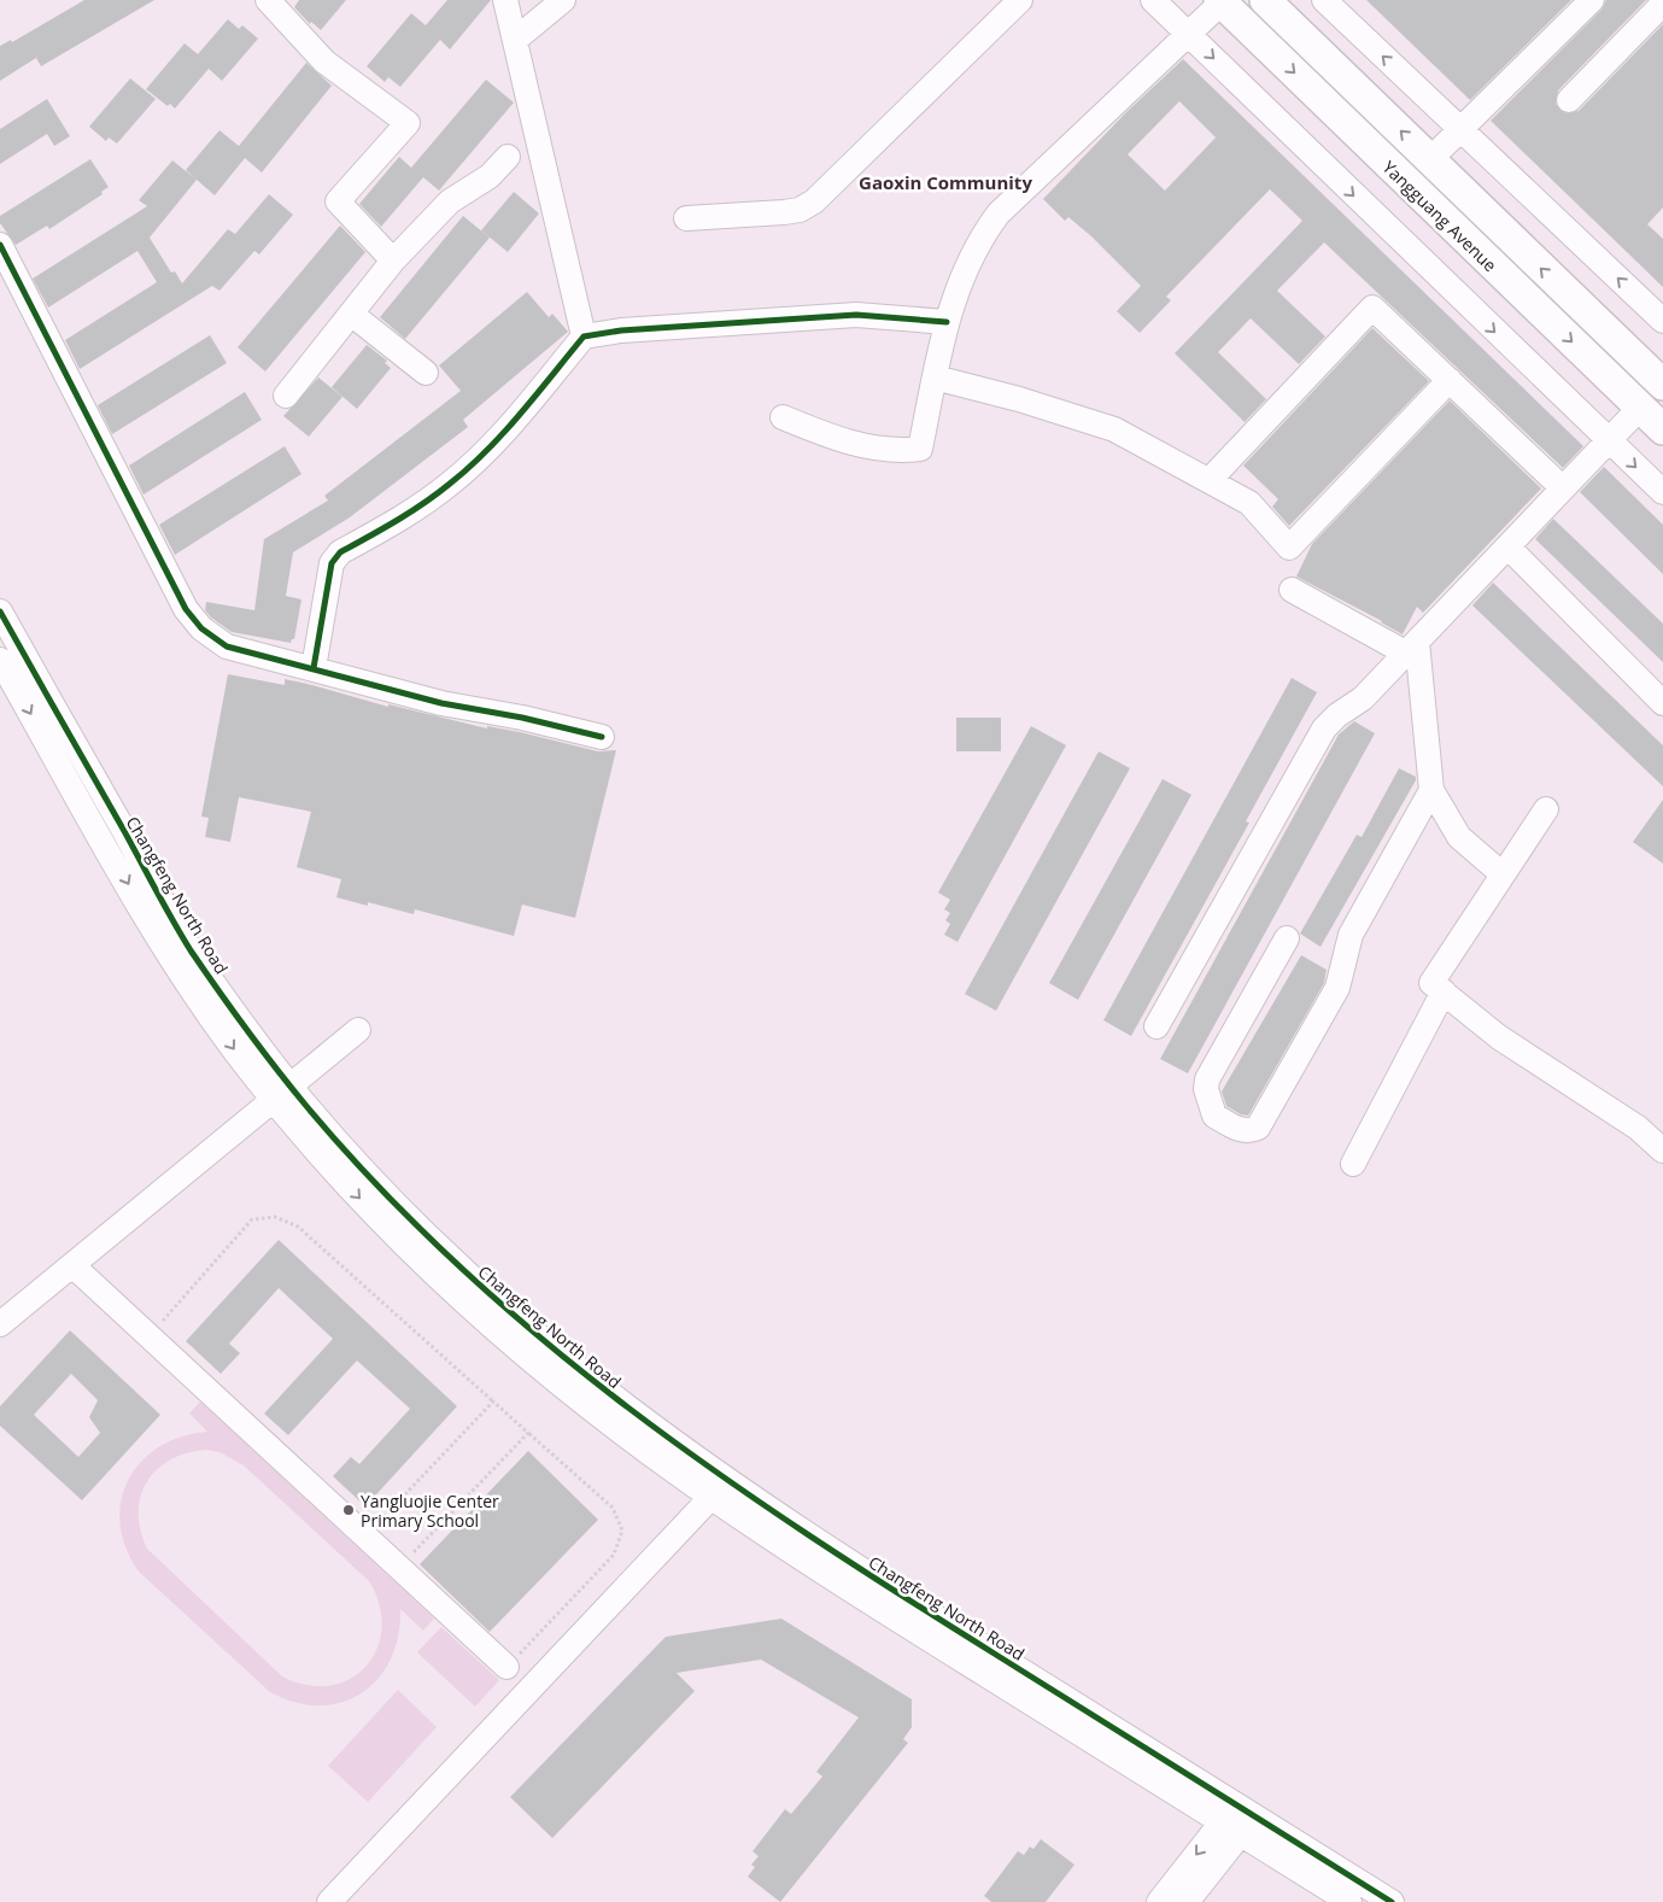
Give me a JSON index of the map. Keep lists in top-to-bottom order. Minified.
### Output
{"streets":{"main road":["Yangguang Avenue"],"street":["Changfeng North Road"]},"districts":["Gaoxin Community"],"places":["Yangluojie Center Primary School"]}
